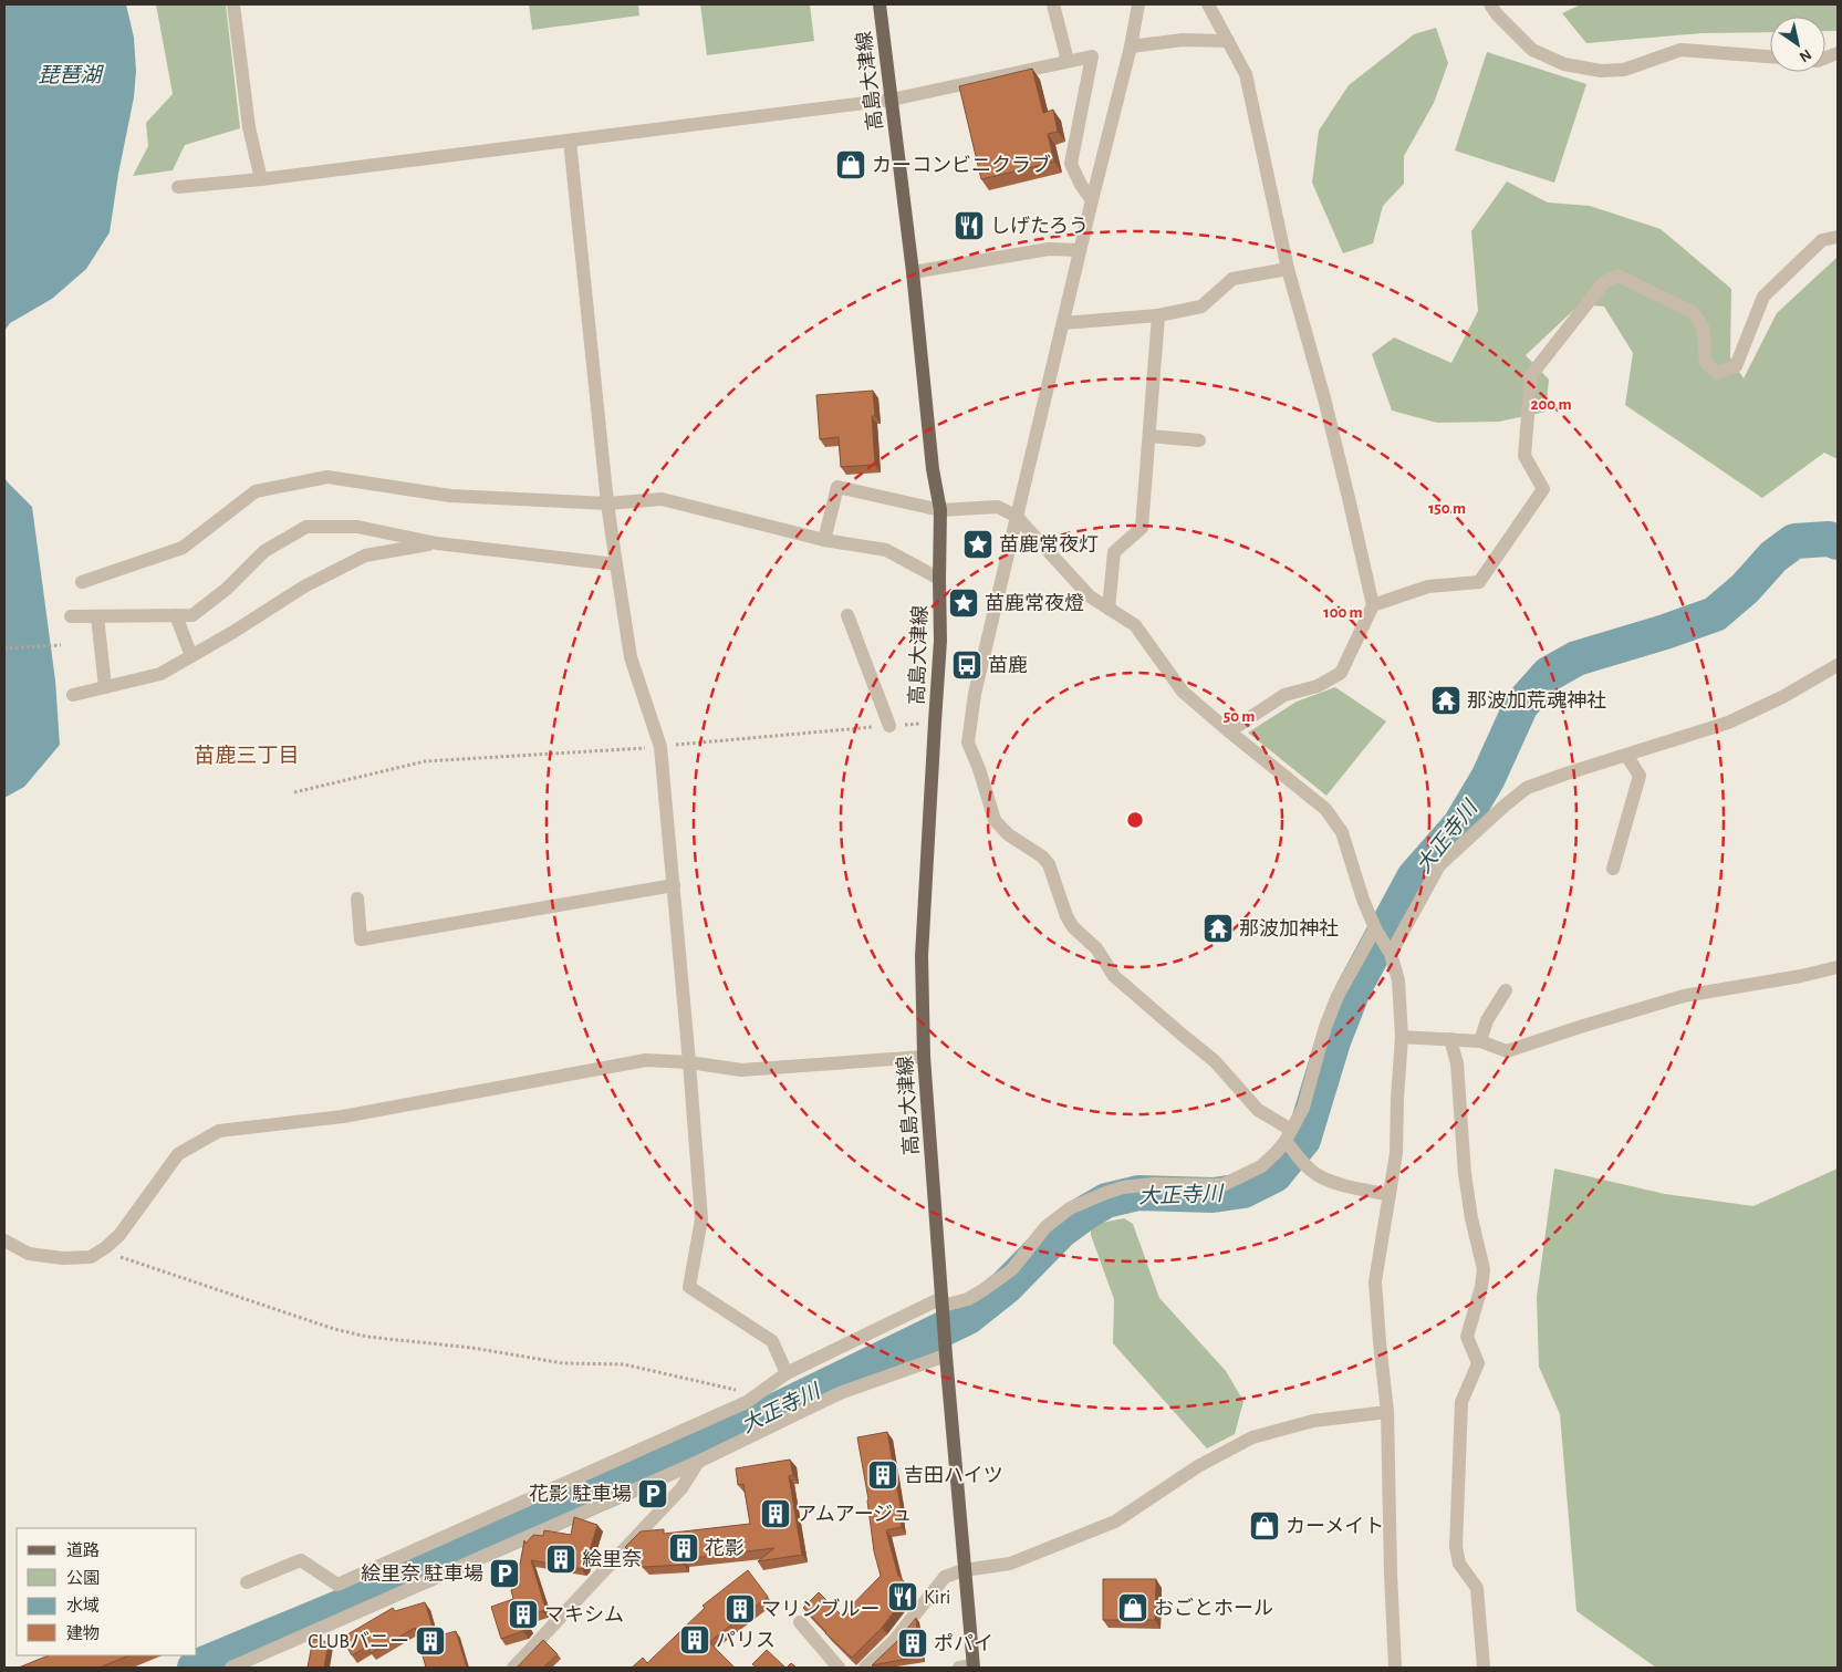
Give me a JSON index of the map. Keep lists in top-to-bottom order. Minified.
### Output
{"streets":{"main road":["高島大津線"]},"districts":["苗鹿三丁目"],"water":["琵琶湖","大正寺川"],"places":{"shop":["カーコンビニクラブ","カーメイト","おごとホール"],"restaurant":["しげたろう","Kiri"],"place":["苗鹿常夜灯","苗鹿常夜燈"],"bus stop":["苗鹿"],"temple":["那波加荒魂神社","那波加神社"],"building":["吉田ハイツ","アムアージュ","花影","絵里奈","マリンブルー","マキシム","パリス","CLUBバニー","ポパイ"],"parking":["花影 駐車場","絵里奈 駐車場"]},"legend":["道路","公園","水域","建物"],"north":"bottom right","rings":["200 m","150 m","100 m","50 m"]}
